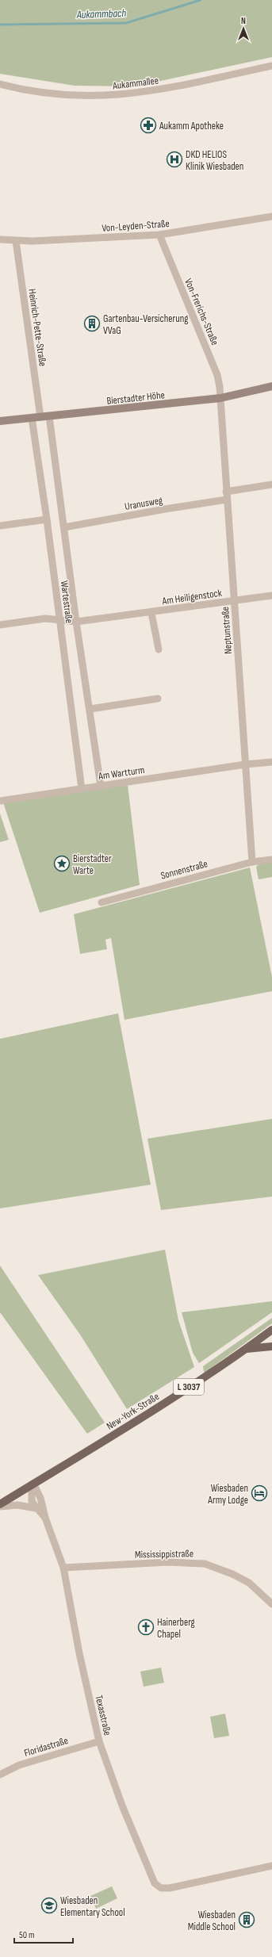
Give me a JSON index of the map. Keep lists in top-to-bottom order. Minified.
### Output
{"streets":{"main road":["Bierstadter Höhe","L 3037","New-York-Straße"],"street":["Aukammallee","Von-Leyden-Straße","Von-Frerichs-Straße","Heinrich-Pette-Straße","Uranusweg","Am Heiligenstock","Wartestraße","Neptunstraße","Am Wartturm","Sonnenstraße","Mississippistraße","Texasstraße","Floridastraße"]},"crossings":[["Von-Leyden-Straße","Von-Frerichs-Straße"],["Von-Leyden-Straße","Heinrich-Pette-Straße"],["Von-Frerichs-Straße","Bierstadter Höhe"],["Von-Frerichs-Straße","Neptunstraße"],["Heinrich-Pette-Straße","Bierstadter Höhe"],["Bierstadter Höhe","Wartestraße"],["Bierstadter Höhe","Neptunstraße"],["Uranusweg","Wartestraße"],["Uranusweg","Neptunstraße"],["Am Heiligenstock","Wartestraße"],["Am Heiligenstock","Neptunstraße"],["Wartestraße","Am Wartturm"],["Neptunstraße","Am Wartturm"],["Neptunstraße","Sonnenstraße"],["Mississippistraße","Texasstraße"],["Texasstraße","Floridastraße"]],"water":["Aukammbach"],"places":{"pharmacy":["Aukamm Apotheke"],"hospital":["DKD HELIOS Klinik Wiesbaden"],"building":["Gartenbau-Versicherung VVaG","Wiesbaden Middle School"],"place":["Bierstadter Warte"],"hotel":["Wiesbaden Army Lodge"],"church":["Hainerberg Chapel"],"school or university":["Wiesbaden Elementary School"]},"scale_bar":"50 m","north":"top"}
